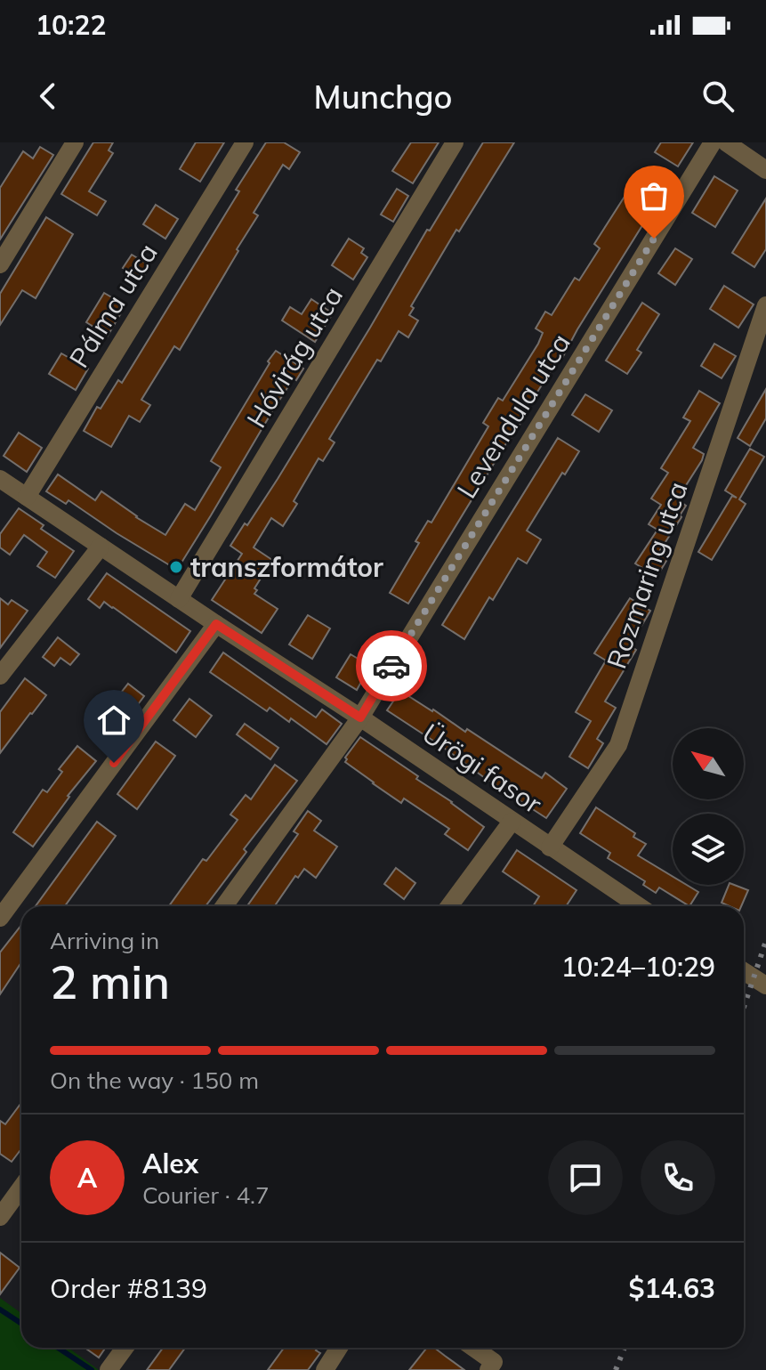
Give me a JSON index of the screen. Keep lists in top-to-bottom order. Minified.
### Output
{"streets":{"street":["Pálma utca","Hóvirág utca","Levendula utca","Rozmaring utca","Ürögi fasor"]},"crossings":[["Pálma utca","Ürögi fasor"],["Hóvirág utca","Ürögi fasor"],["Levendula utca","Ürögi fasor"],["Rozmaring utca","Ürögi fasor"]],"places":["transzformátor"],"north":"top left","page":{"status":"10:22","header":"Munchgo","heading":["2 min","Arriving in","10:24–10:29"],"panel":["Alex","Courier · 4.7","Order #8139","$14.63"],"bar":"On the way · 150 m","round":"A"}}
